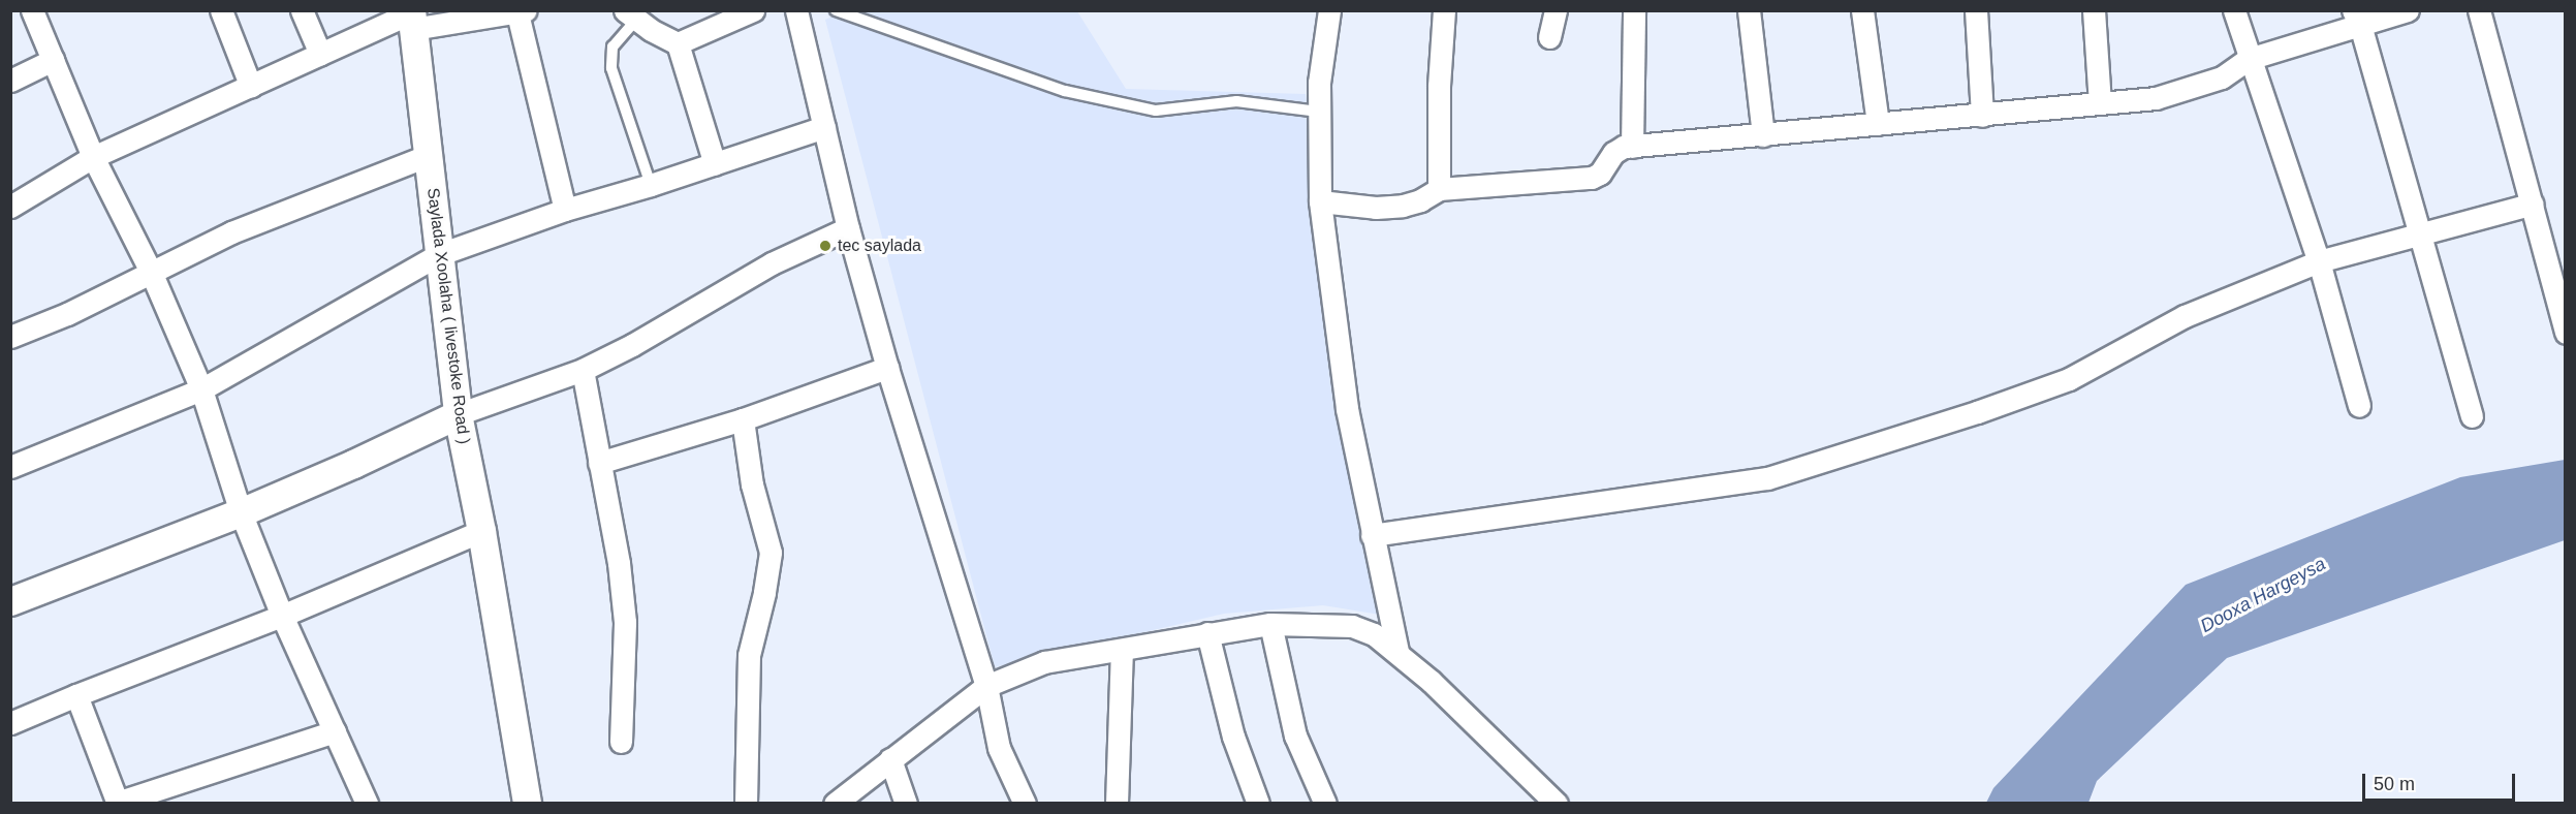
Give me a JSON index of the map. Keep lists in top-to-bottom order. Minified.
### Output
{"streets":{"street":["Saylada Xoolaha ( livestoke Road )"]},"water":["Dooxa Hargeysa"],"places":["tec saylada"],"scale_bar":"50 m"}
